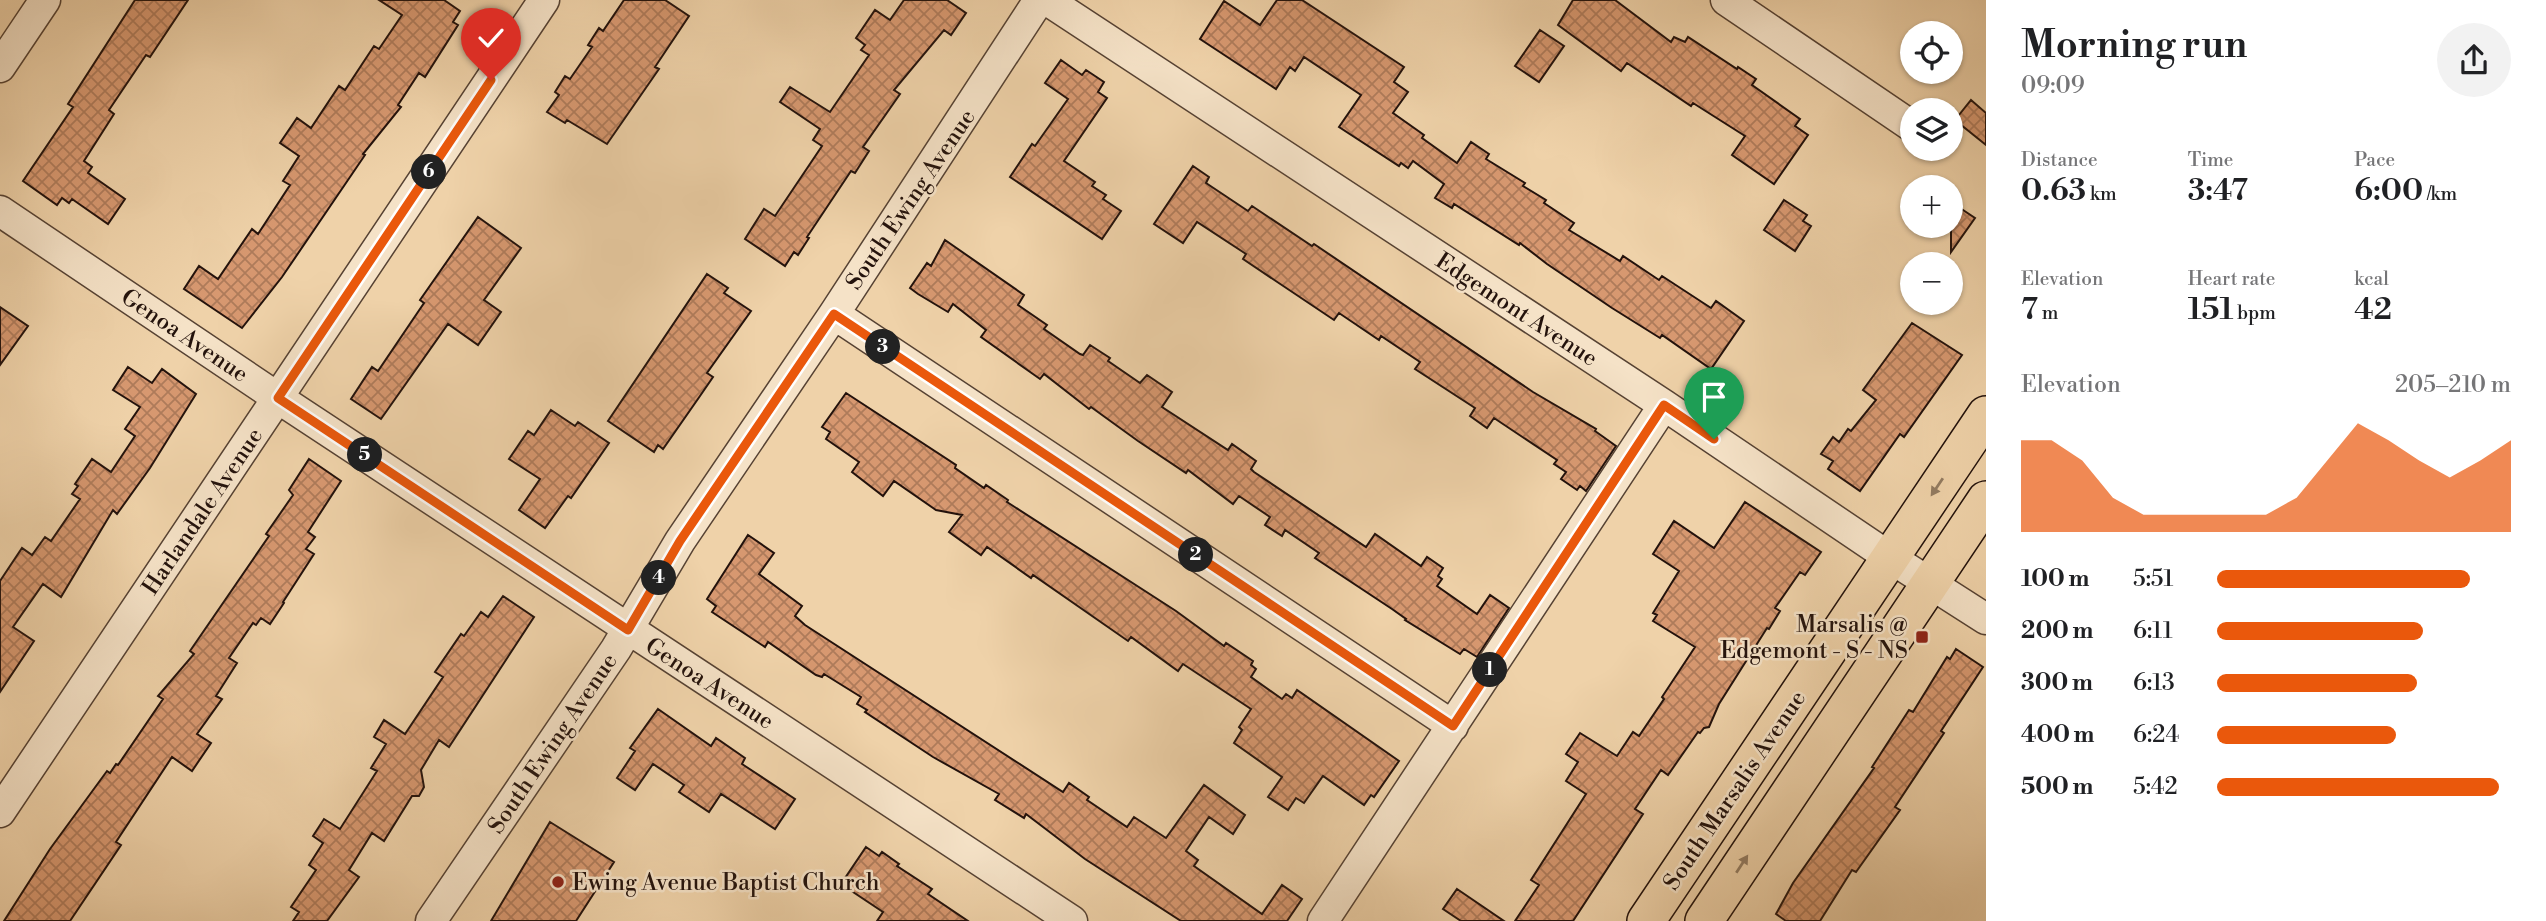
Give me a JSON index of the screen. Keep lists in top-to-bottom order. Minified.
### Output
{"streets":{"main road":["South Marsalis Avenue"],"street":["South Ewing Avenue","Edgemont Avenue","Genoa Avenue","Harlandale Avenue"]},"crossings":[["South Ewing Avenue","Genoa Avenue"],["Edgemont Avenue","South Marsalis Avenue"],["Genoa Avenue","Harlandale Avenue"]],"places":{"transit":["Marsalis @ Edgemont - S - NS"],"other":["Ewing Avenue Baptist Church"]},"page":{"heading":["Morning run","09:09"],"map_buttons":["+","−"],"stats":[["Distance","0.63 km"],["Time","3:47"],["Pace","6:00 /km"],["Elevation","7 m"],["Heart rate","151 bpm"],["kcal","42"]],"pins":["6","3","5","2","4","1"],"chart":["Elevation","205–210 m"],"list":[{"name":"100 m","note":"5:51"},{"name":"200 m","note":"6:11"},{"name":"300 m","note":"6:13"},{"name":"400 m","note":"6:24"},{"name":"500 m","note":"5:42"}]}}
